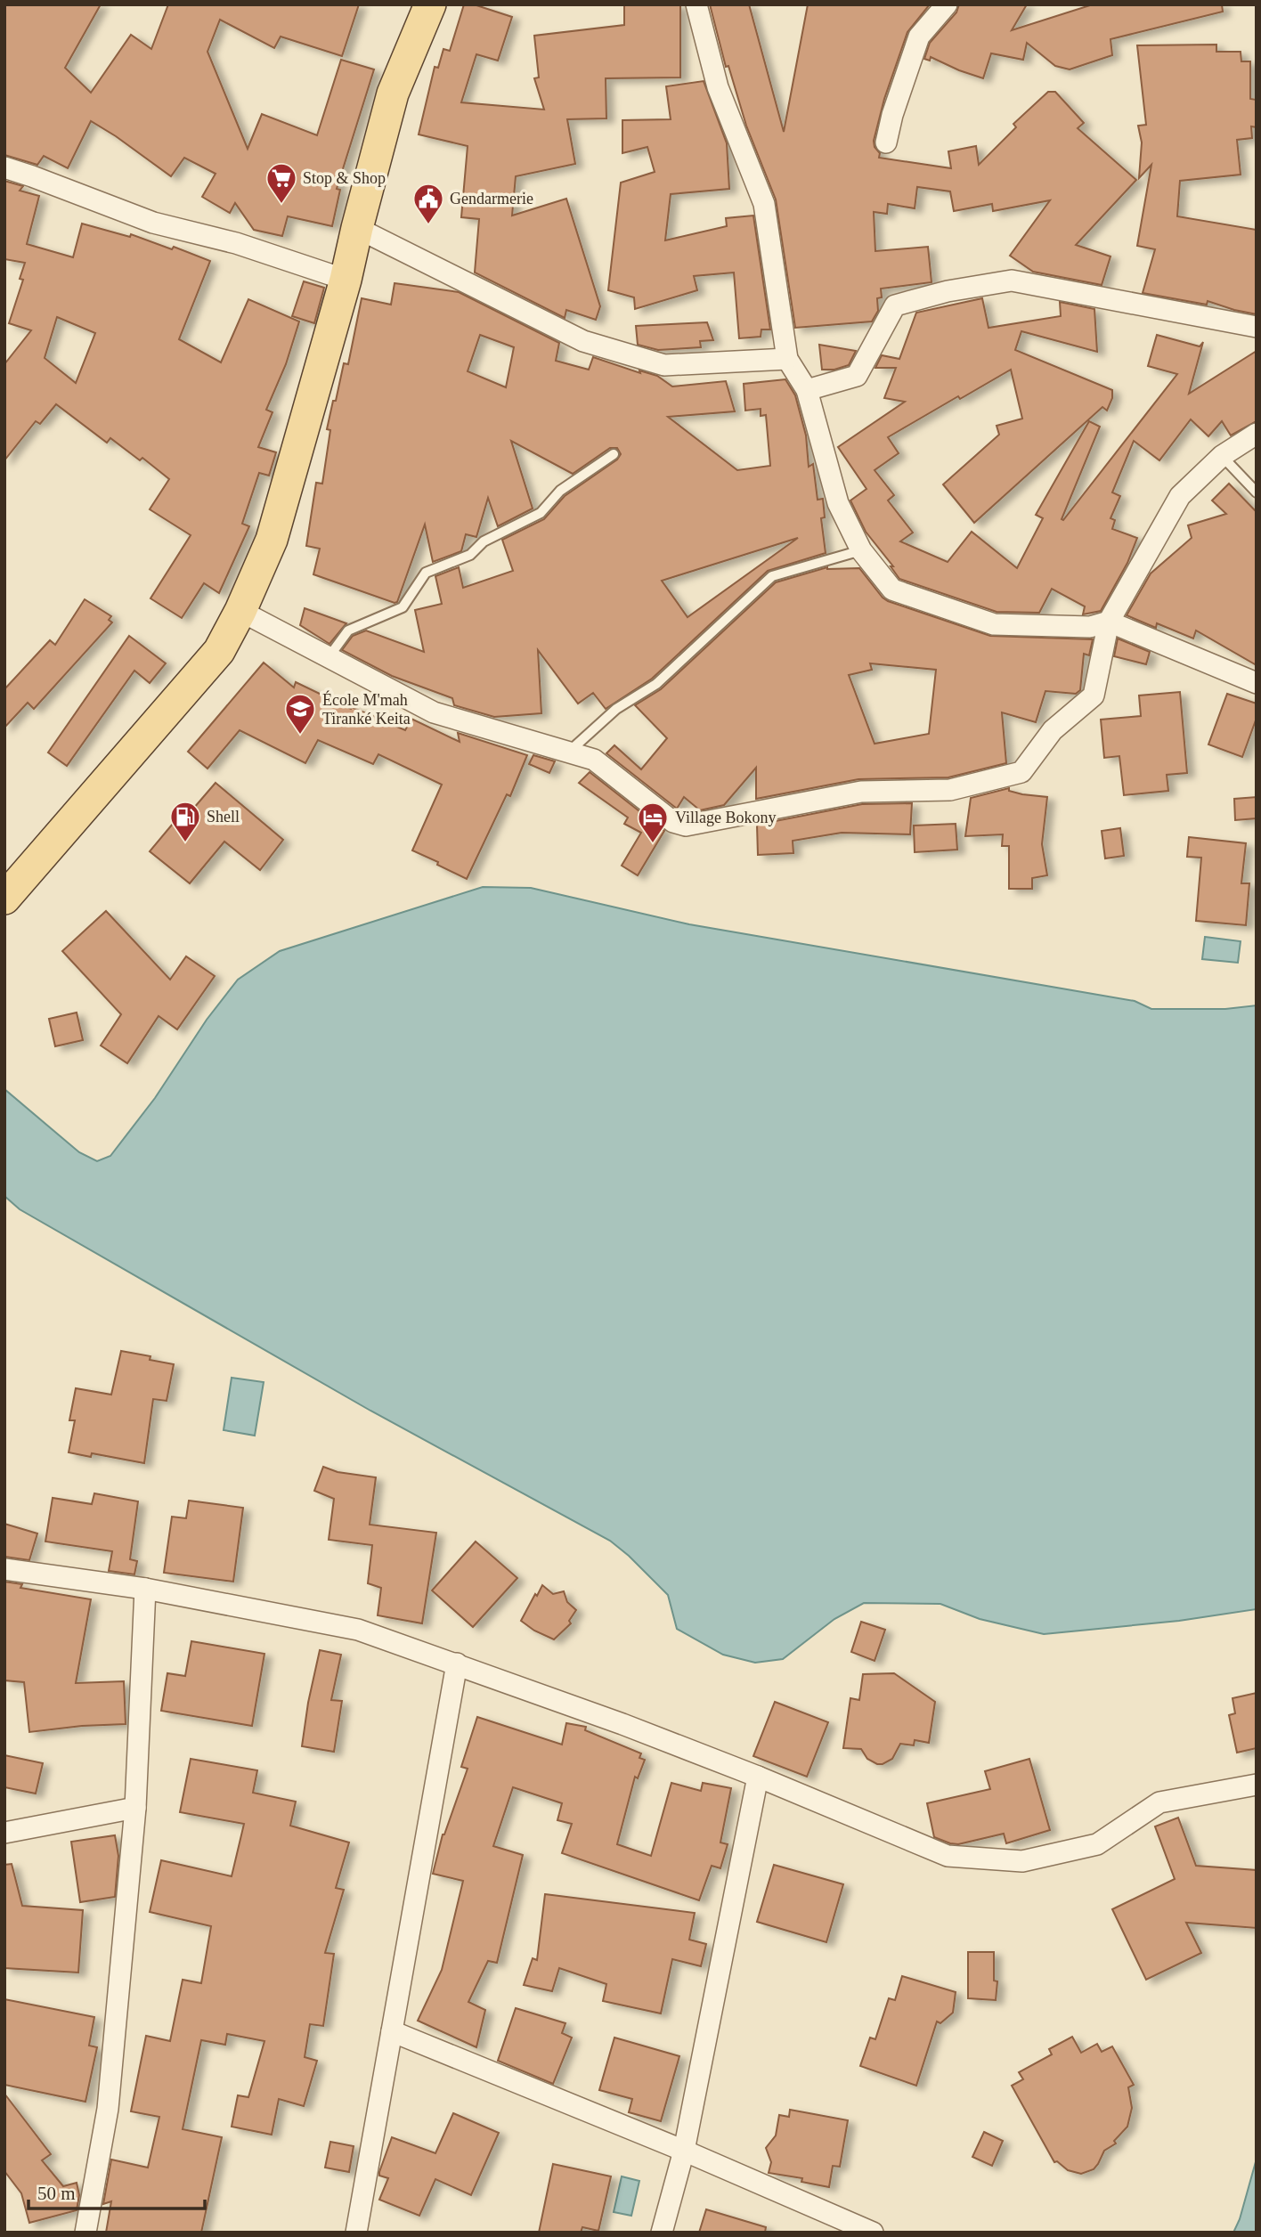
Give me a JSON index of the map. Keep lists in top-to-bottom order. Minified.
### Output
{"places":{"supermarket":["Stop & Shop"],"public building":["Gendarmerie"],"school or university":["École M'mah Tiranké Keita"],"fuel station":["Shell"],"hotel":["Village Bokony"]},"scale_bar":"50 m"}
